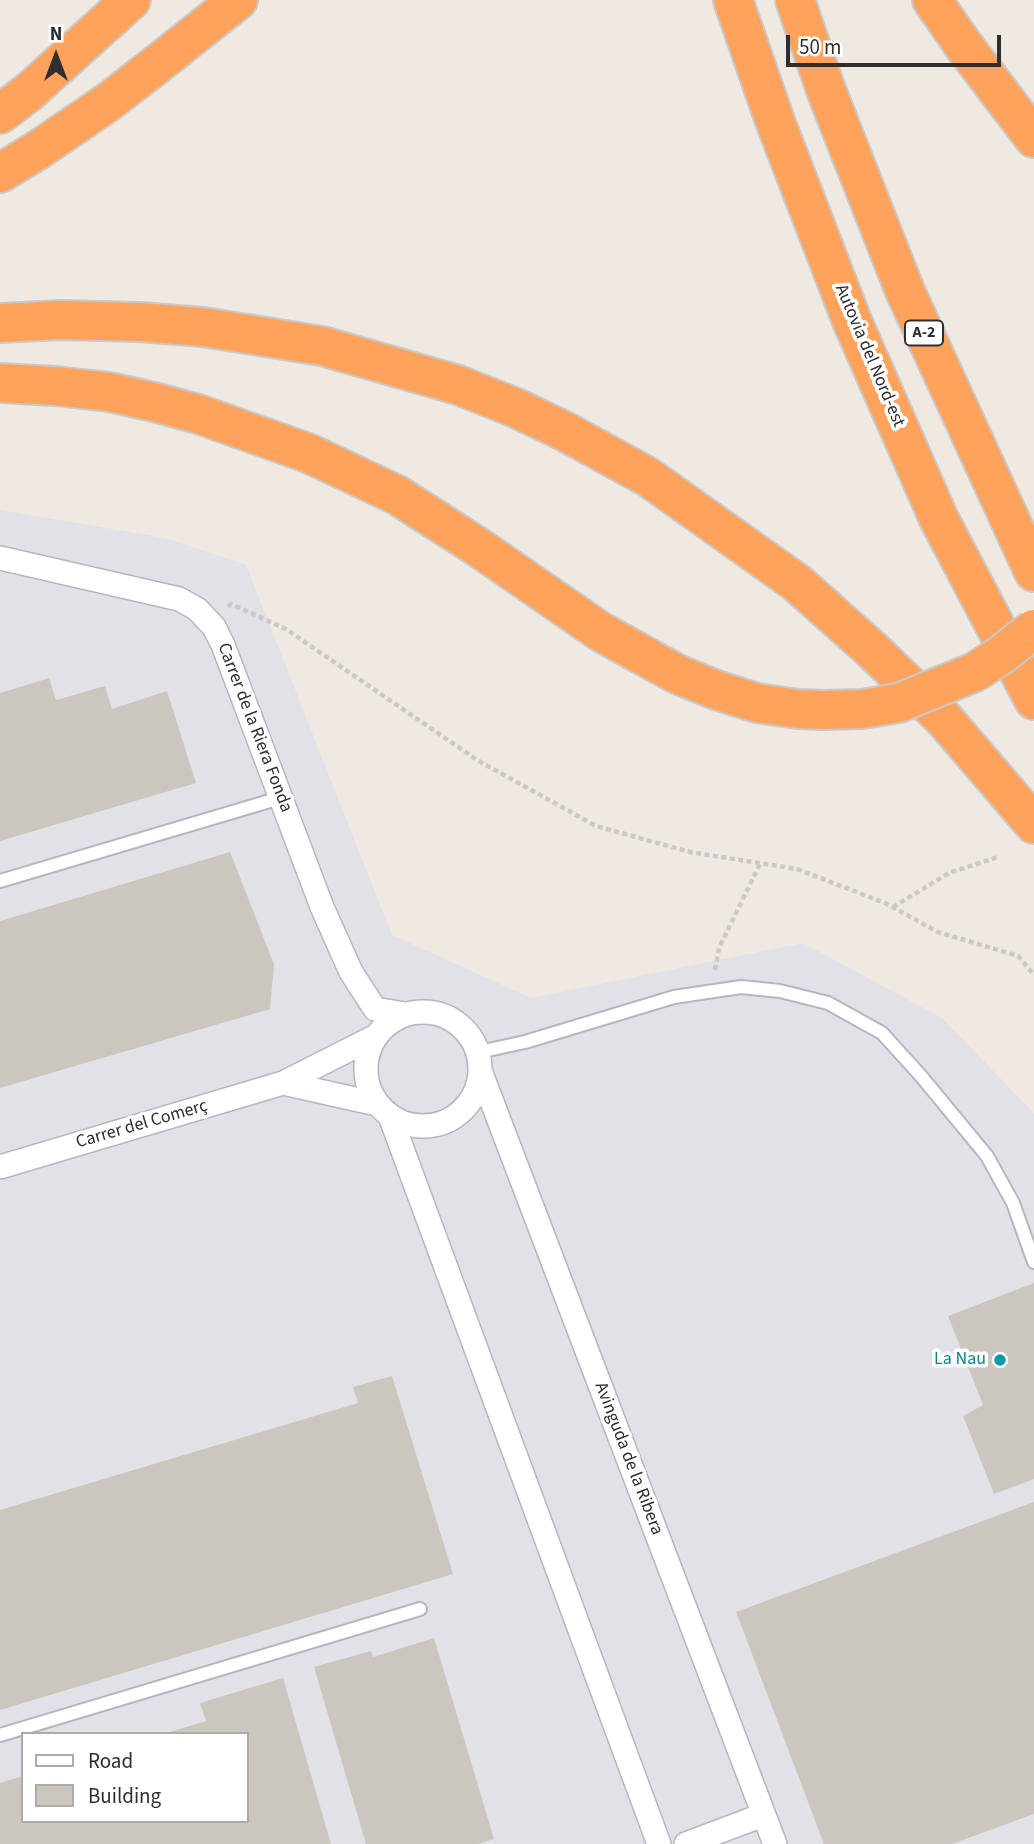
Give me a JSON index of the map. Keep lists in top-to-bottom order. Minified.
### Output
{"streets":{"highway":["A-2","Autovia del Nord-est"],"street":["Carrer de la Riera Fonda","Carrer del Comerç","Avinguda de la Ribera"]},"crossings":[["Carrer de la Riera Fonda","Carrer del Comerç"],["Carrer de la Riera Fonda","Avinguda de la Ribera"],["Carrer del Comerç","Avinguda de la Ribera"]],"places":["La Nau"],"legend":["Road","Building"],"scale_bar":"50 m","north":"top"}
